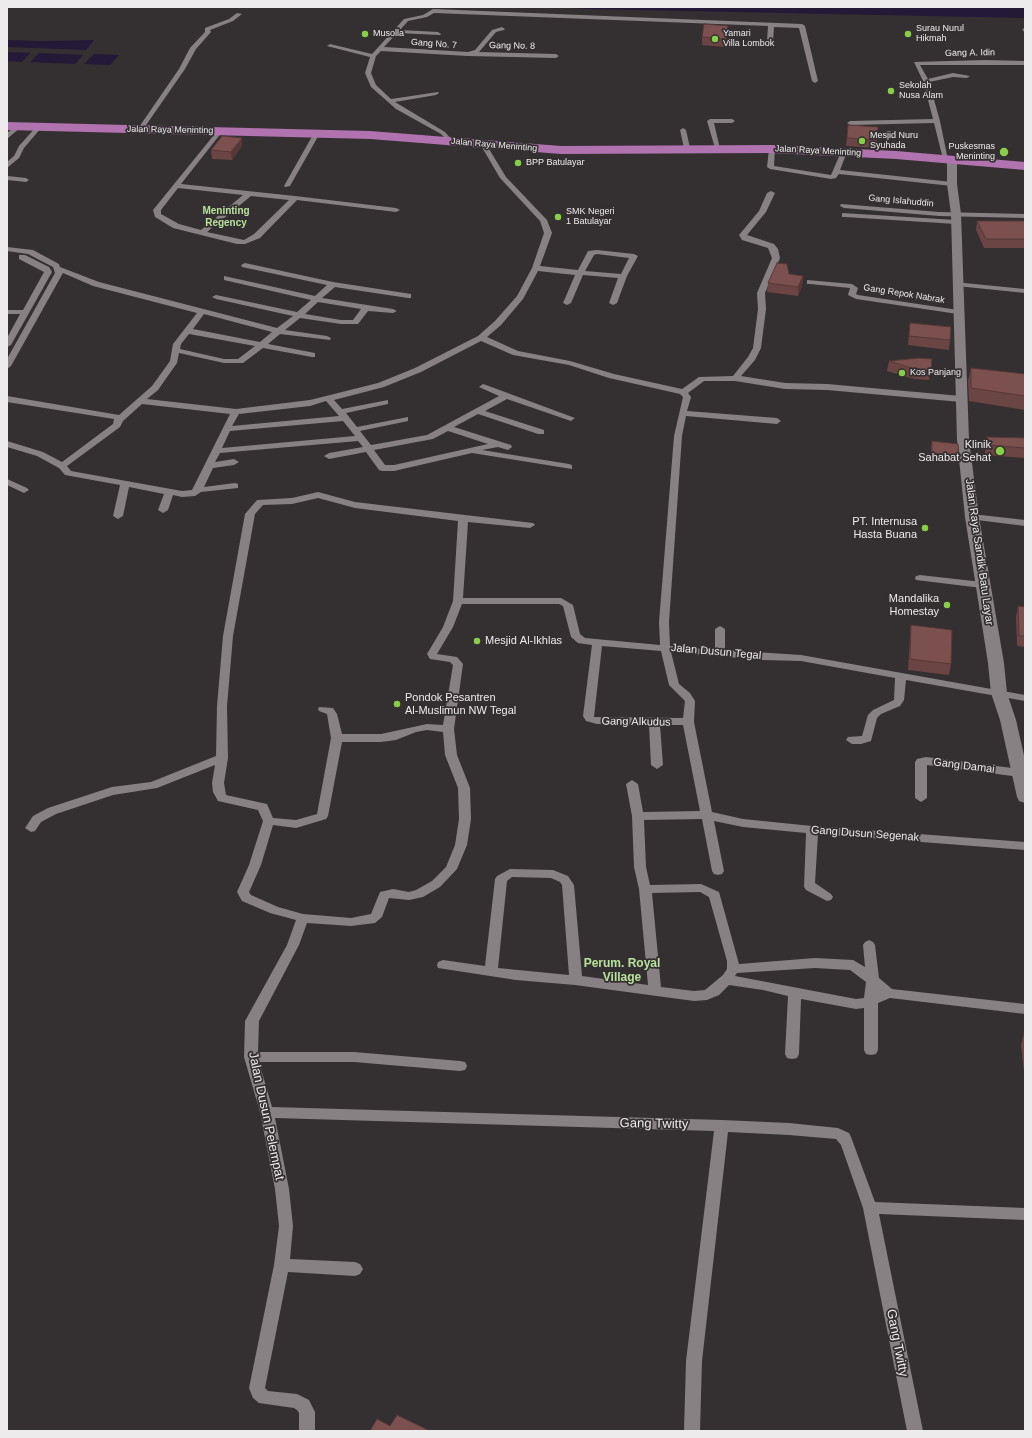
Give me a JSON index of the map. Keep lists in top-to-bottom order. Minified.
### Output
{"streets":{"highway":["Jalan Raya Meninting"],"main road":["Jalan Raya Sandik Batu Layar"],"street":["Gang No. 7","Gang No. 8","Gang A. Idin","Gang Islahuddin","Gang Repok Nabrak","Jalan Dusun Tegal","Gang Alkudus","Gang Damai","Gang Dusun Segenak","Jalan Dusun Pelempat","Gang Twitty"]},"crossings":[["Gang No. 7","Gang No. 8"],["Jalan Raya Meninting","Jalan Raya Sandik Batu Layar"],["Gang Islahuddin","Jalan Raya Sandik Batu Layar"],["Gang Repok Nabrak","Jalan Raya Sandik Batu Layar"],["Jalan Raya Sandik Batu Layar","Jalan Dusun Tegal"],["Jalan Raya Sandik Batu Layar","Gang Damai"],["Jalan Dusun Tegal","Gang Alkudus"],["Jalan Dusun Pelempat","Gang Twitty"]],"districts":["Meninting Regency","Perum. Royal Village"],"places":["Musolla","Surau Nurul Hikmah","Yamari Villa Lombok","Sekolah Nusa Alam","Mesjid Nuru Syuhada","Puskesmas Meninting","BPP Batulayar","SMK Negeri 1 Batulayar","Kos Panjang","Klinik Sahabat Sehat","PT. Internusa Hasta Buana","Mandalika Homestay","Mesjid Al-Ikhlas","Pondok Pesantren Al-Muslimun NW Tegal"]}
